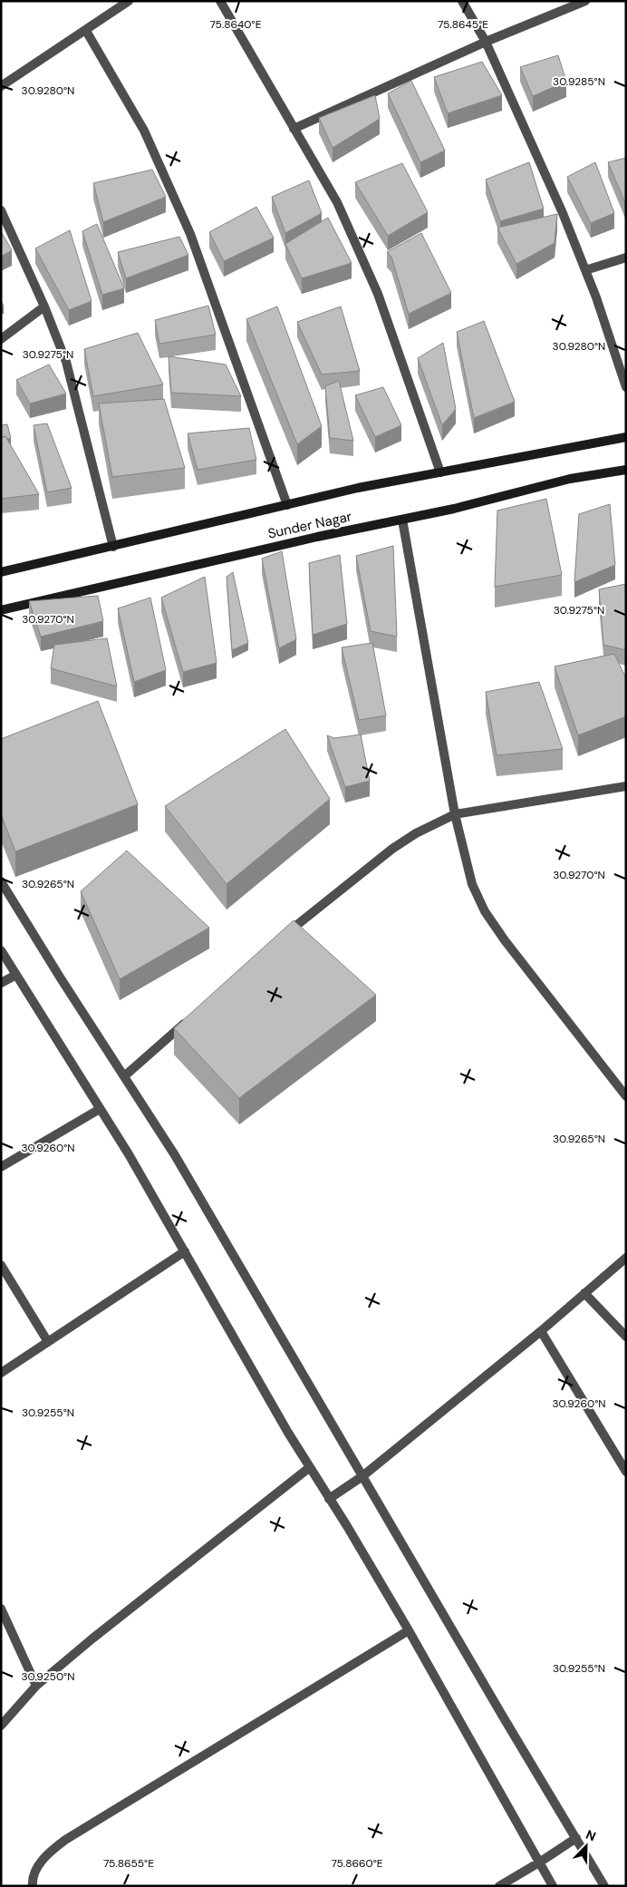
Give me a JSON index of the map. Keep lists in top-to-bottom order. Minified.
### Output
{"streets":{"street":["Sunder Nagar"]},"north":"top right","coordinates":["75.8640°E","75.8645°E","30.9285°N","30.9280°N","30.9275°N","30.9270°N","30.9265°N","30.9260°N","30.9255°N","30.9250°N","75.8655°E","75.8660°E"]}
